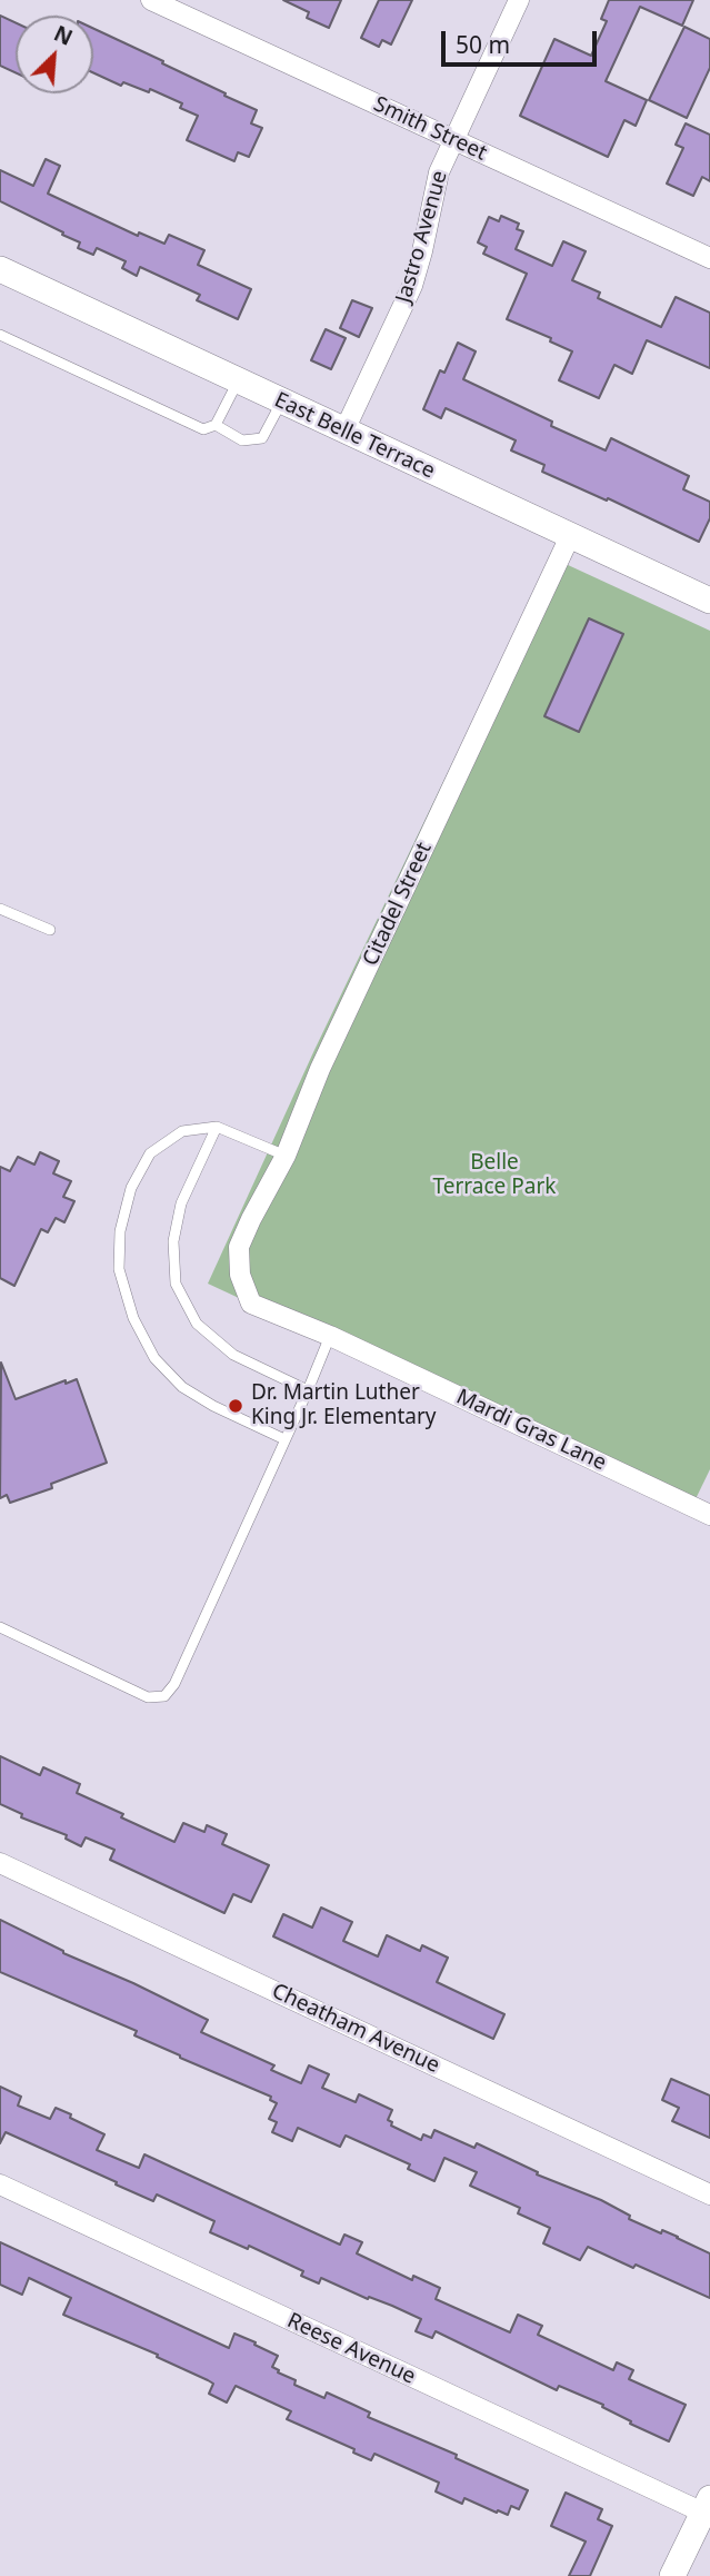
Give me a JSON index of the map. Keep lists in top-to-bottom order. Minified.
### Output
{"streets":{"street":["Smith Street","Jastro Avenue","East Belle Terrace","Citadel Street","Mardi Gras Lane","Cheatham Avenue","Reese Avenue"]},"crossings":[["Smith Street","Jastro Avenue"],["Jastro Avenue","East Belle Terrace"],["East Belle Terrace","Citadel Street"],["Citadel Street","Mardi Gras Lane"]],"parks":["Belle Terrace Park"],"places":["Dr. Martin Luther King Jr. Elementary"],"scale_bar":"50 m","north":"top right"}
